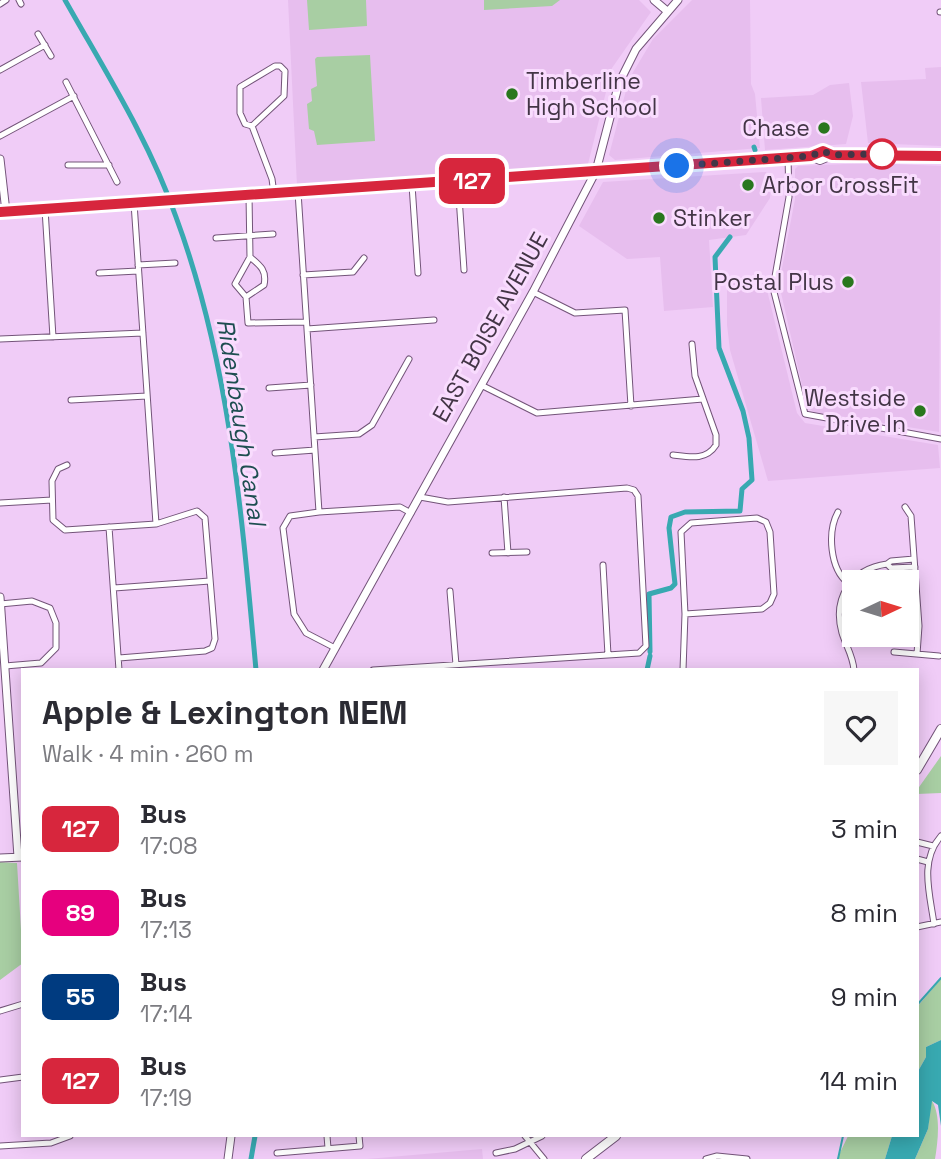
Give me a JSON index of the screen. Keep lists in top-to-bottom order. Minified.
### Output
{"streets":{"street":["EAST BOISE AVENUE"]},"water":["Ridenbaugh Canal"],"places":["Timberline High School","Chase","Arbor CrossFit","Stinker","Postal Plus","Westside Drive In"],"lines":["bus line 127"],"north":"right","page":{"on_map":"127","heading":["Apple & Lexington NEM","Walk · 4 min · 260 m"],"list":[{"mark":"127","name":"Bus","note":"17:08","value":"3 min"},{"mark":"89","name":"Bus","note":"17:13","value":"8 min"},{"mark":"55","name":"Bus","note":"17:14","value":"9 min"},{"mark":"127","name":"Bus","note":"17:19","value":"14 min"}]}}
